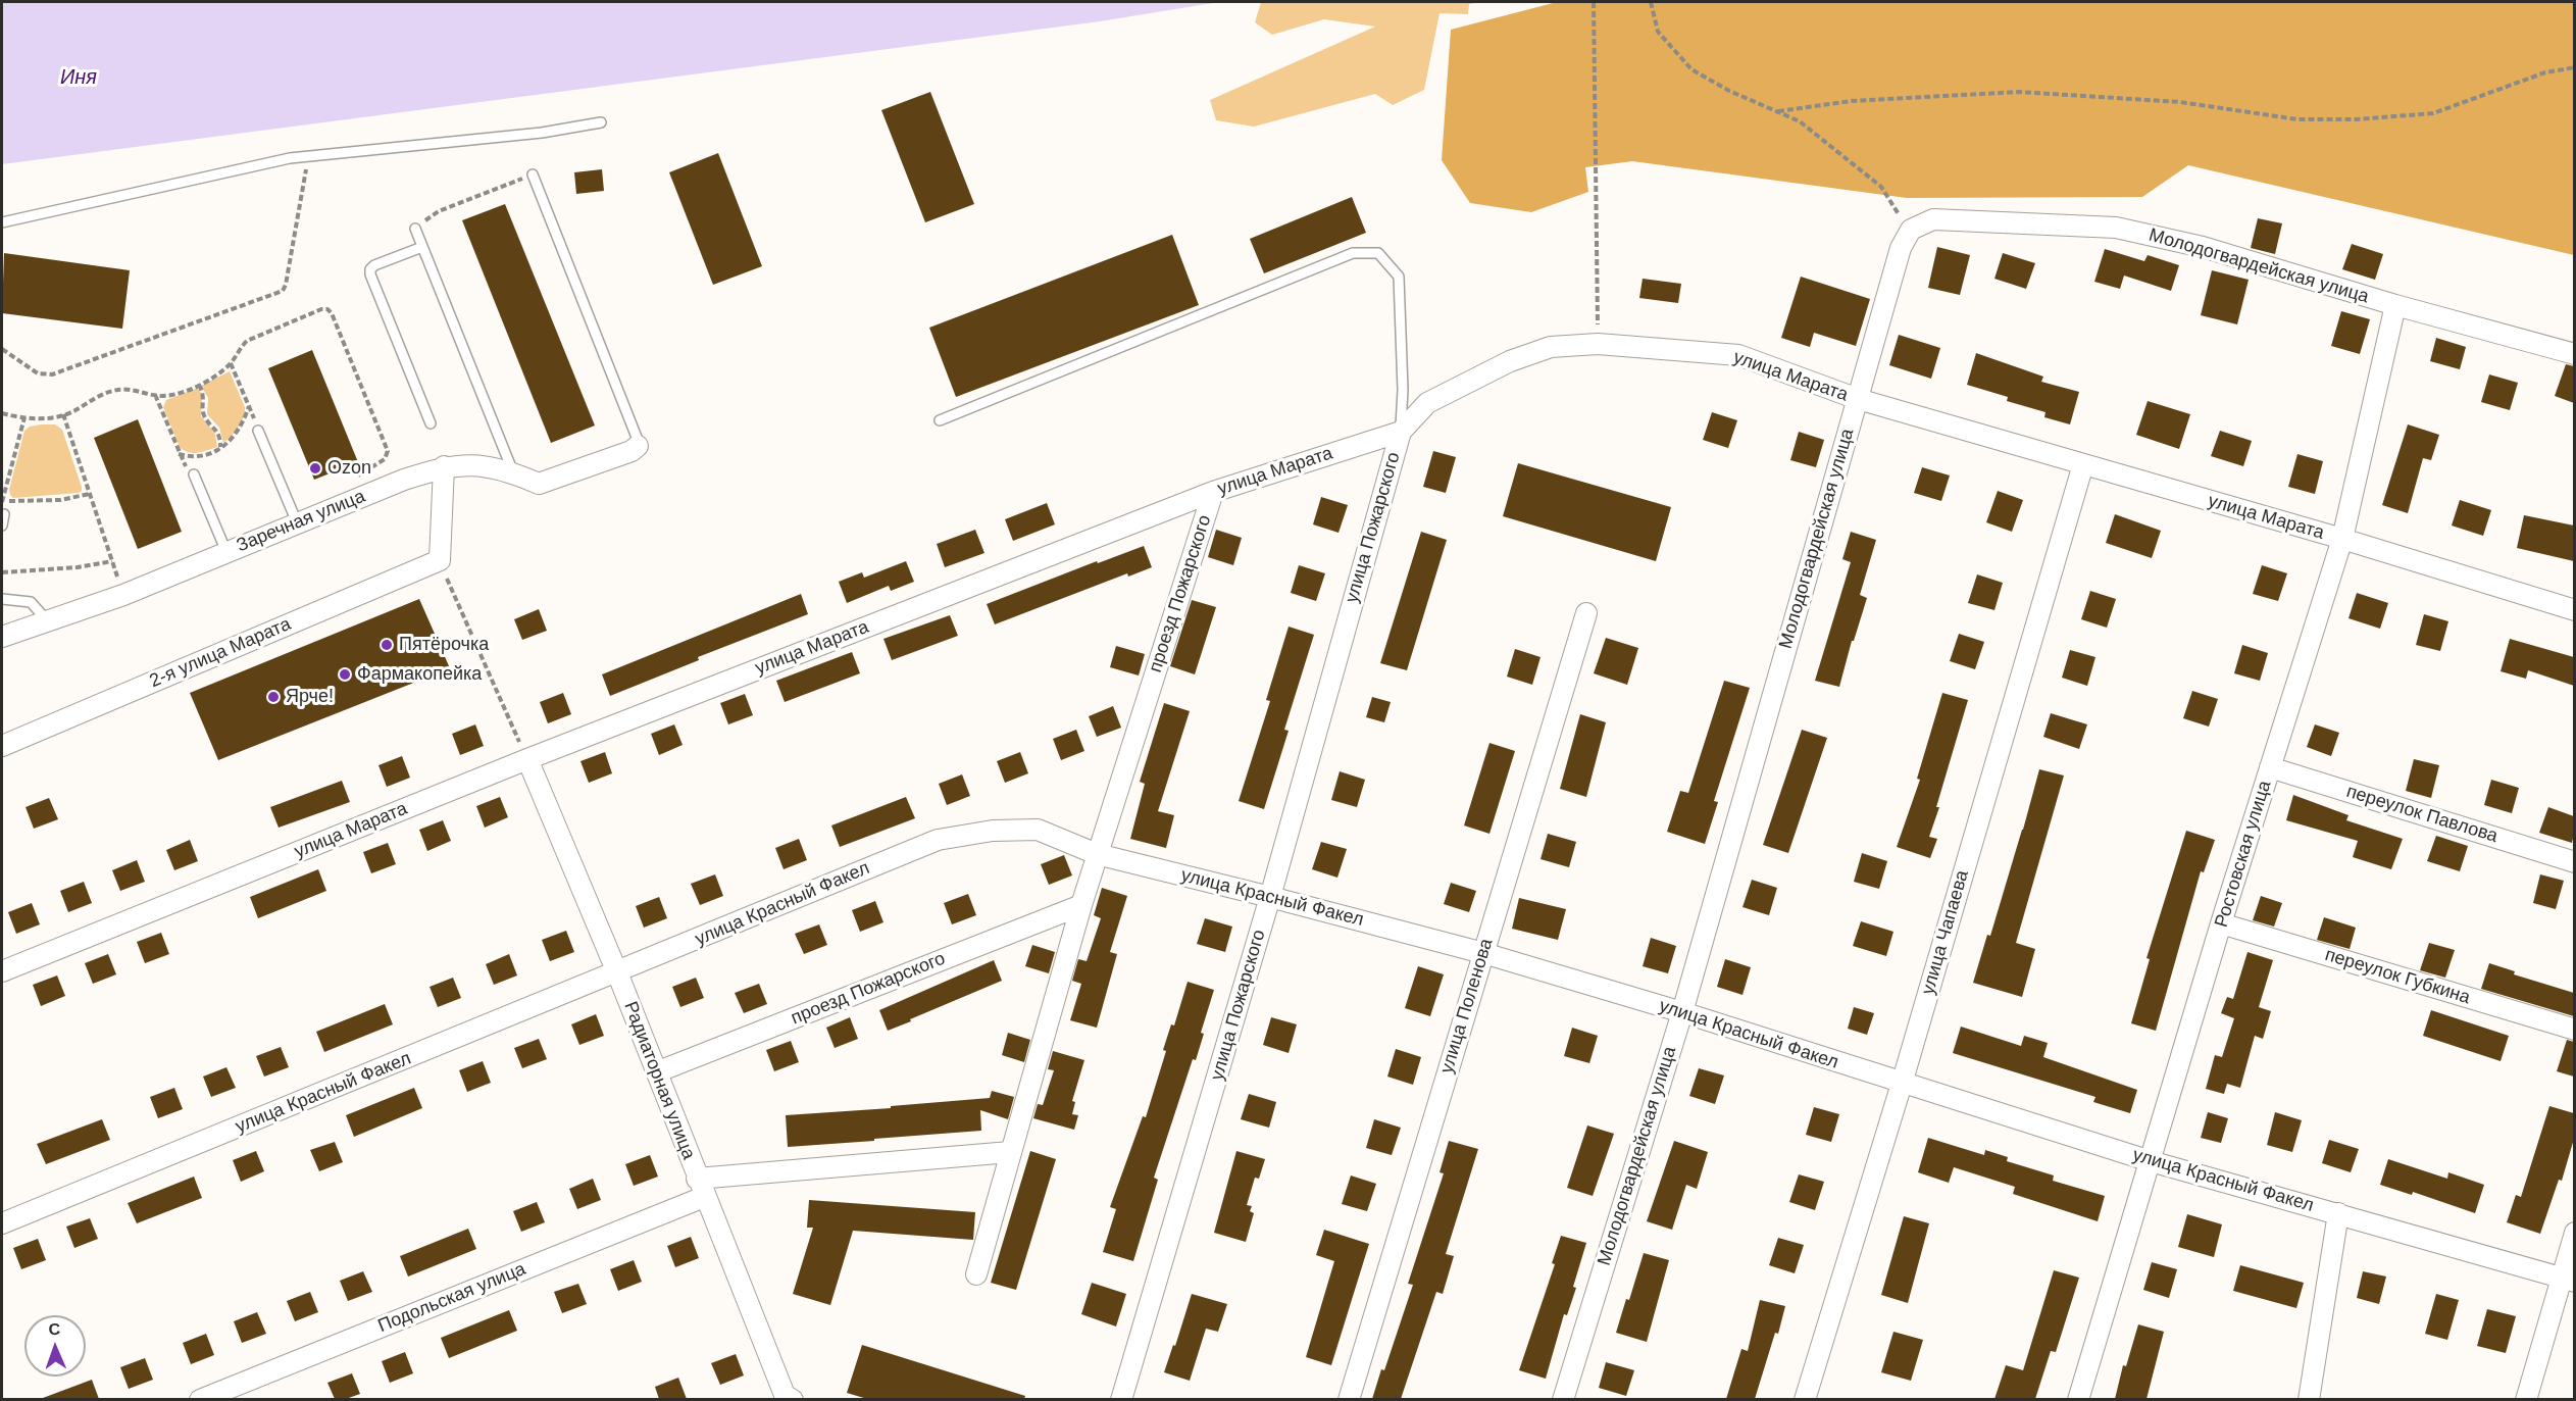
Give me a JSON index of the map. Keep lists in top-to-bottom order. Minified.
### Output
{"streets":{"street":["Молодогвардейская улица","улица Марата","Заречная улица","улица Пожарского","проезд Пожарского","2-я улица Марата","переулок Павлова","Ростовская улица","улица Красный Факел","улица Чапаева","переулок Губкина","улица Поленова","Радиаторная улица","Подольская улица"]},"crossings":[["Молодогвардейская улица","улица Марата"],["Молодогвардейская улица","Ростовская улица"],["Молодогвардейская улица","улица Красный Факел"],["улица Марата","улица Пожарского"],["улица Марата","проезд Пожарского"],["улица Марата","Ростовская улица"],["улица Марата","улица Чапаева"],["улица Марата","Радиаторная улица"],["улица Пожарского","улица Красный Факел"],["проезд Пожарского","улица Красный Факел"],["проезд Пожарского","Радиаторная улица"],["проезд Пожарского","Подольская улица"],["переулок Павлова","Ростовская улица"],["Ростовская улица","улица Красный Факел"],["Ростовская улица","переулок Губкина"],["улица Красный Факел","улица Чапаева"],["улица Красный Факел","улица Поленова"],["улица Красный Факел","Радиаторная улица"],["Радиаторная улица","Подольская улица"]],"water":["Иня"],"places":["Ozon","Пятёрочка","Фармакопейка","Ярче!"],"north":"top"}
